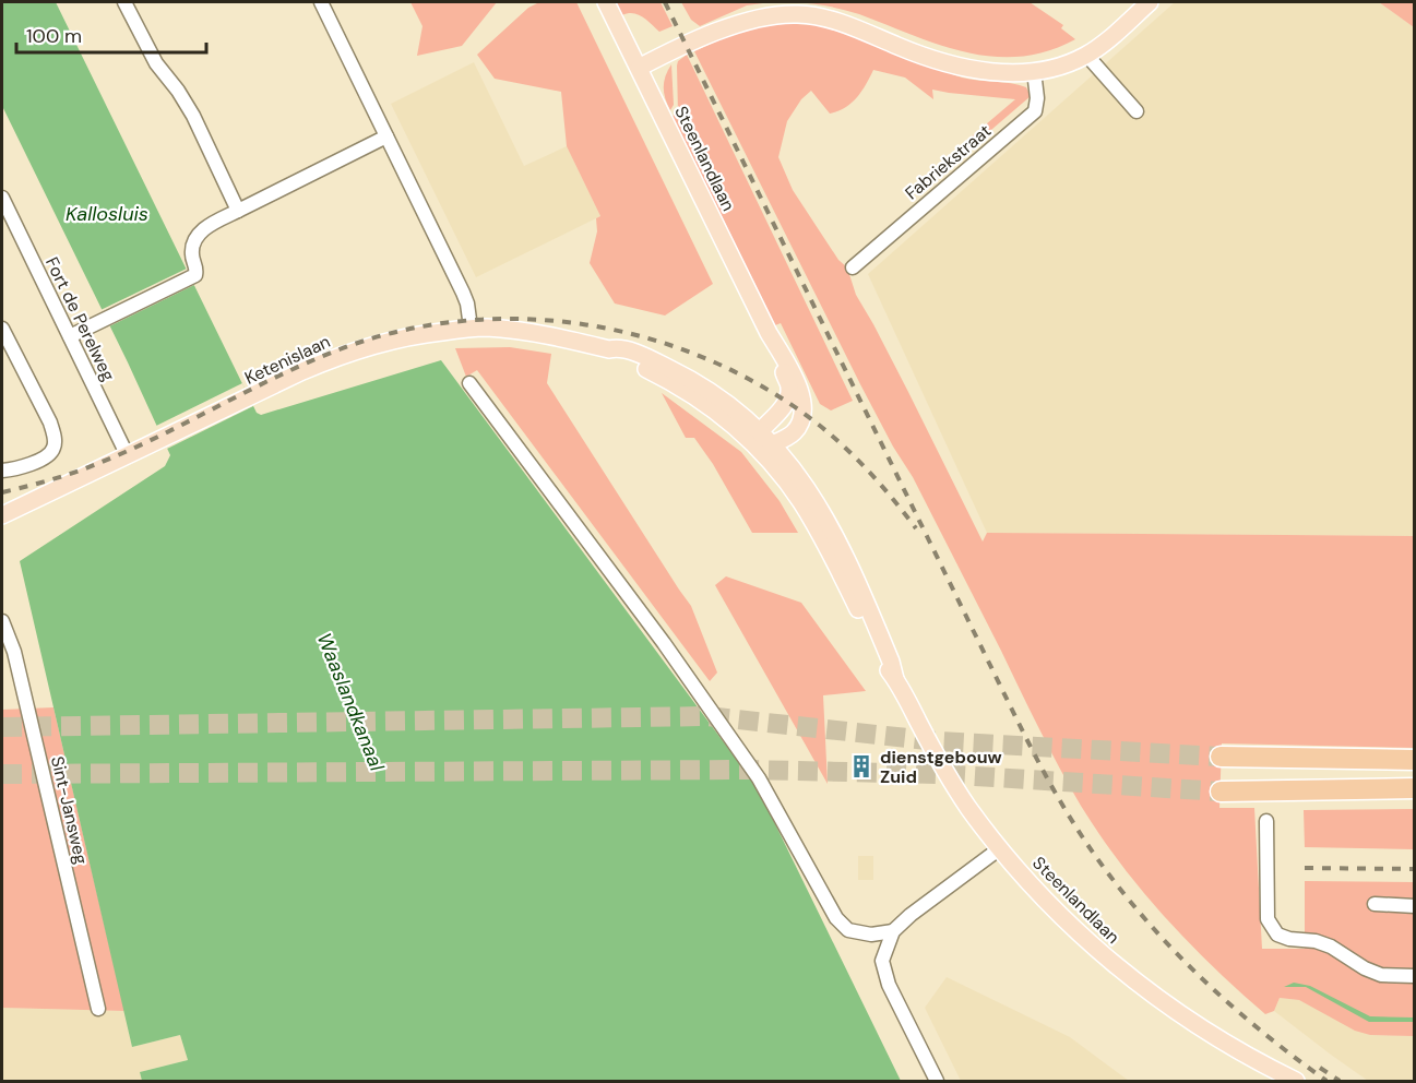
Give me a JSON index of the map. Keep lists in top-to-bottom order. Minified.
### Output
{"streets":{"main road":["Steenlandlaan","Ketenislaan"],"street":["Fabriekstraat","Fort de Perelweg","Sint-Jansweg"]},"crossings":[["Steenlandlaan","Ketenislaan"],["Fort de Perelweg","Ketenislaan"]],"water":["Kallosluis","Waaslandkanaal"],"places":{"building":["dienstgebouw Zuid"]},"scale_bar":"100 m"}
